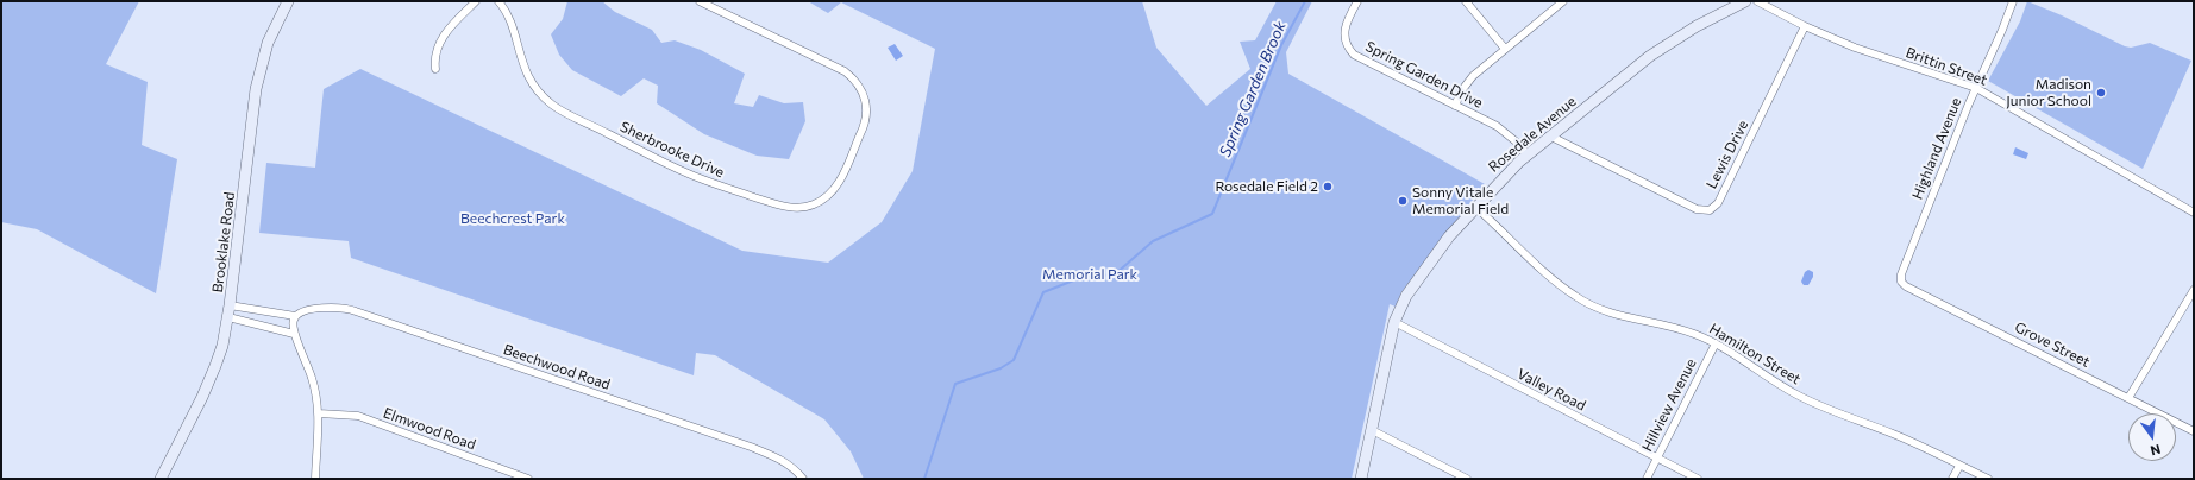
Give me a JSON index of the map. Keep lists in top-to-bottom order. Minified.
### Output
{"streets":{"street":["Brittin Street","Spring Garden Drive","Rosedale Avenue","Highland Avenue","Sherbrooke Drive","Lewis Drive","Brooklake Road","Grove Street","Hamilton Street","Beechwood Road","Valley Road","Hillview Avenue","Elmwood Road"]},"crossings":[["Brittin Street","Highland Avenue"],["Brittin Street","Lewis Drive"],["Spring Garden Drive","Rosedale Avenue"],["Rosedale Avenue","Lewis Drive"],["Rosedale Avenue","Hamilton Street"],["Rosedale Avenue","Valley Road"],["Highland Avenue","Grove Street"],["Brooklake Road","Beechwood Road"],["Hamilton Street","Hillview Avenue"],["Valley Road","Hillview Avenue"]],"water":["Spring Garden Brook"],"parks":["Beechcrest Park","Memorial Park"],"places":["Madison Junior School","Rosedale Field 2","Sonny Vitale Memorial Field"],"north":"bottom"}
